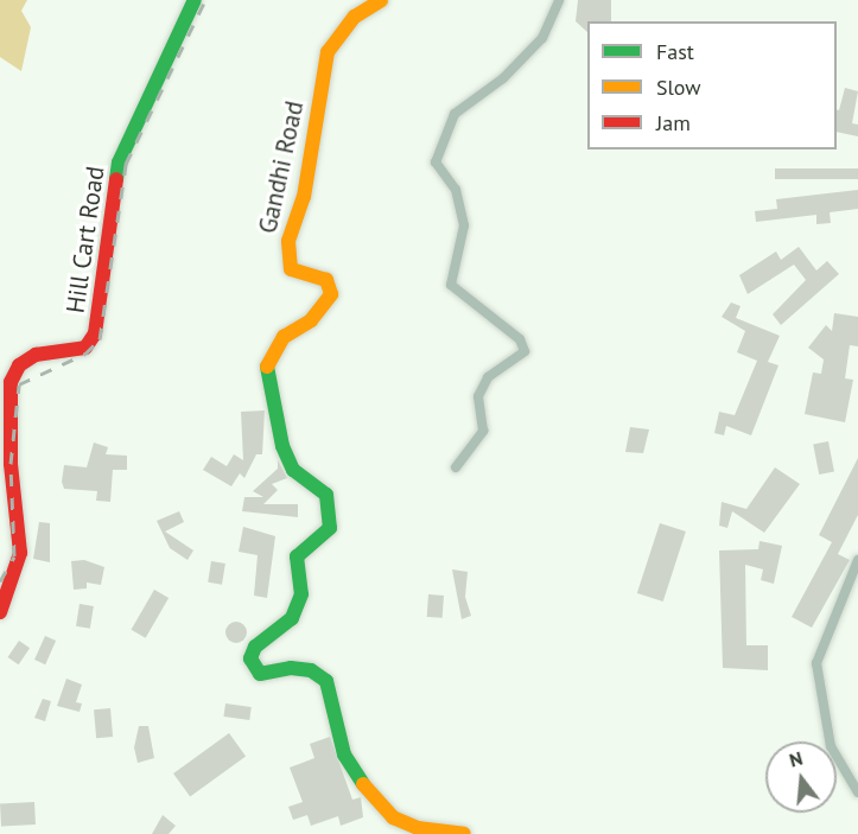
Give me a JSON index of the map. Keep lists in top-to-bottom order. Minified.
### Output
{"streets":{"main road":["Gandhi Road","Hill Cart Road"]},"legend":["Fast","Slow","Jam"],"north":"top"}
